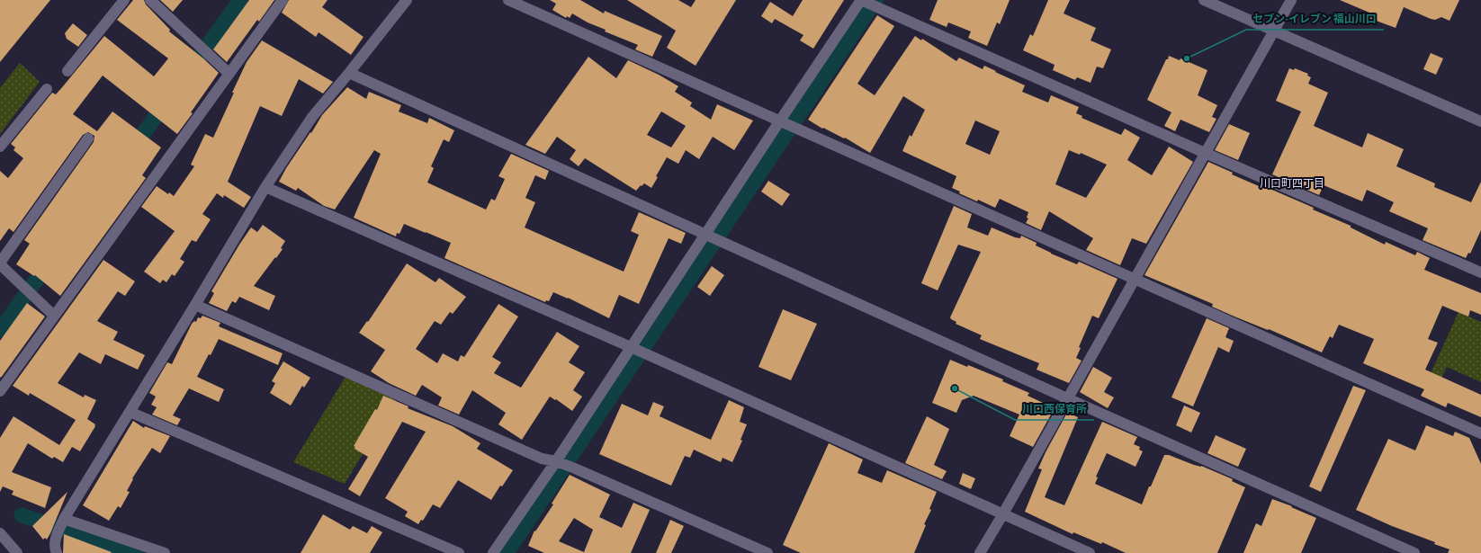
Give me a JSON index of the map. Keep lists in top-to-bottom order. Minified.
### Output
{"districts":["川口町四丁目"],"places":["セブン-イレブン 福山川口","川口西保育所"]}
